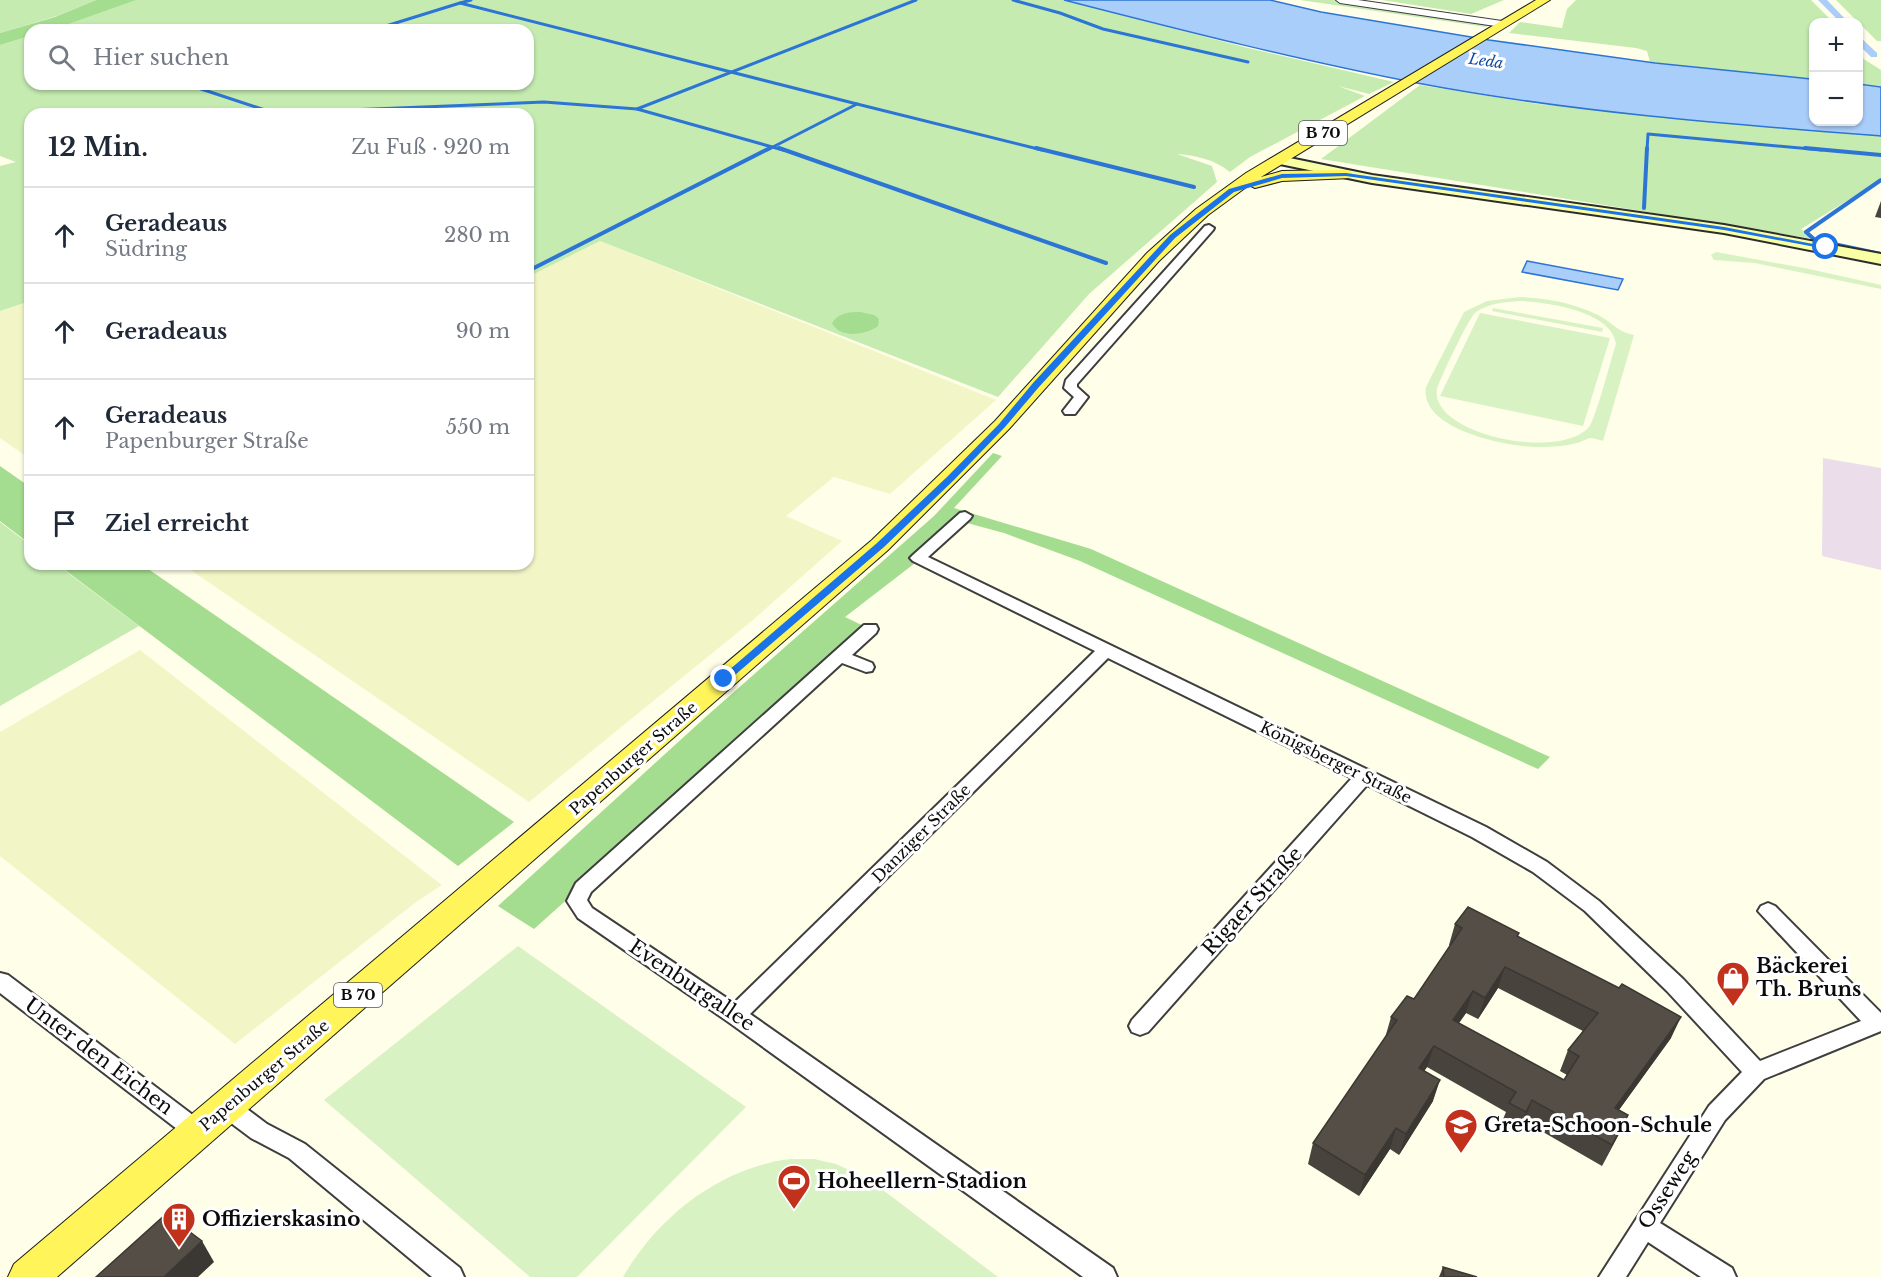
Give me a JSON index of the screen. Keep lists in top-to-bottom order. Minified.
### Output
{"streets":{"main road":["B 70","Papenburger Straße"],"street":["Königsberger Straße","Danziger Straße","Rigaer Straße","Evenburgallee","Unter den Eichen","Osseweg"]},"crossings":[["Papenburger Straße","Unter den Eichen"],["Königsberger Straße","Danziger Straße"],["Königsberger Straße","Rigaer Straße"],["Königsberger Straße","Osseweg"],["Danziger Straße","Evenburgallee"]],"water":["Leda"],"places":{"shop":["Bäckerei Th. Bruns"],"school or university":["Greta-Schoon-Schule"],"sports":["Hoheellern-Stadion"],"building":["Offizierskasino"]},"page":{"map_buttons":["+","−"],"search":"Hier suchen","heading":["12 Min.","Zu Fuß · 920 m"],"list":[["Geradeaus","Südring","280 m"],["Geradeaus","90 m"],["Geradeaus","Papenburger Straße","550 m"],"Ziel erreicht"]}}
